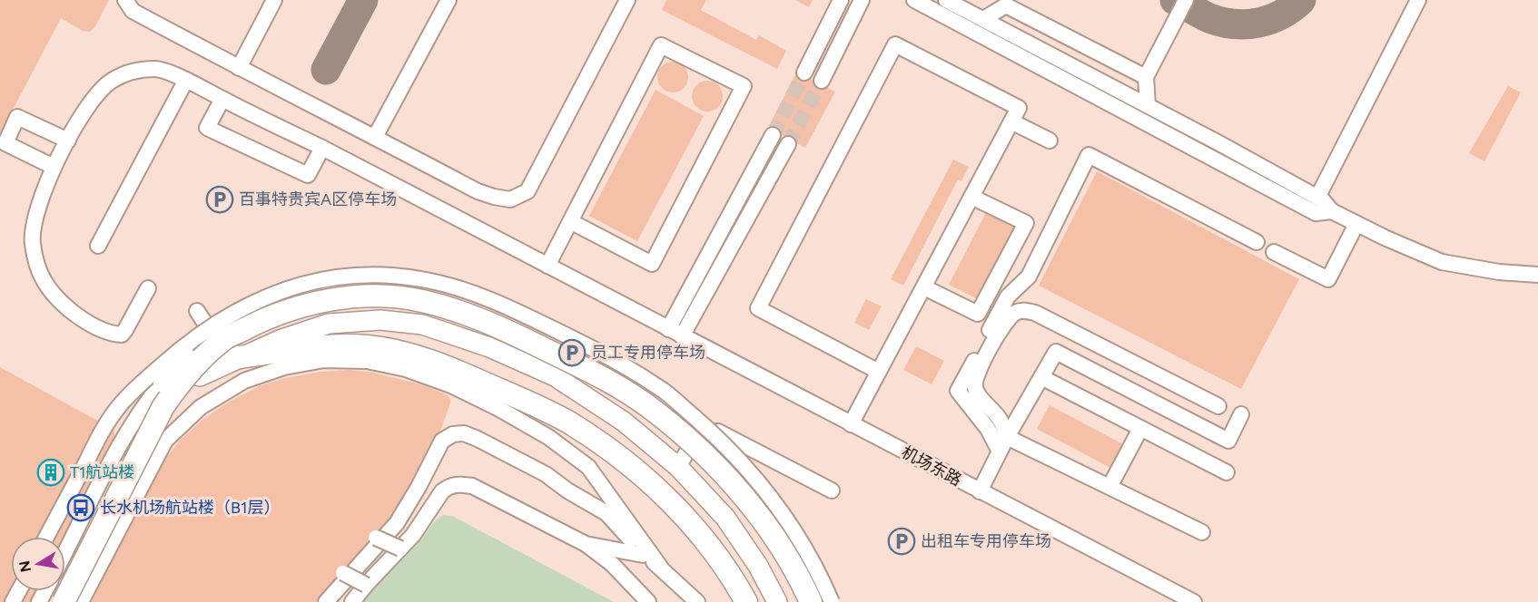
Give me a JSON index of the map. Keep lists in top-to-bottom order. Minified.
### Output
{"streets":{"street":["机场东路"]},"places":{"parking":["百事特贵宾A区停车场","员工专用停车场","出租车专用停车场"],"building":["T1航站楼"],"bus stop":["长水机场航站楼（B1层）"]},"north":"left"}
